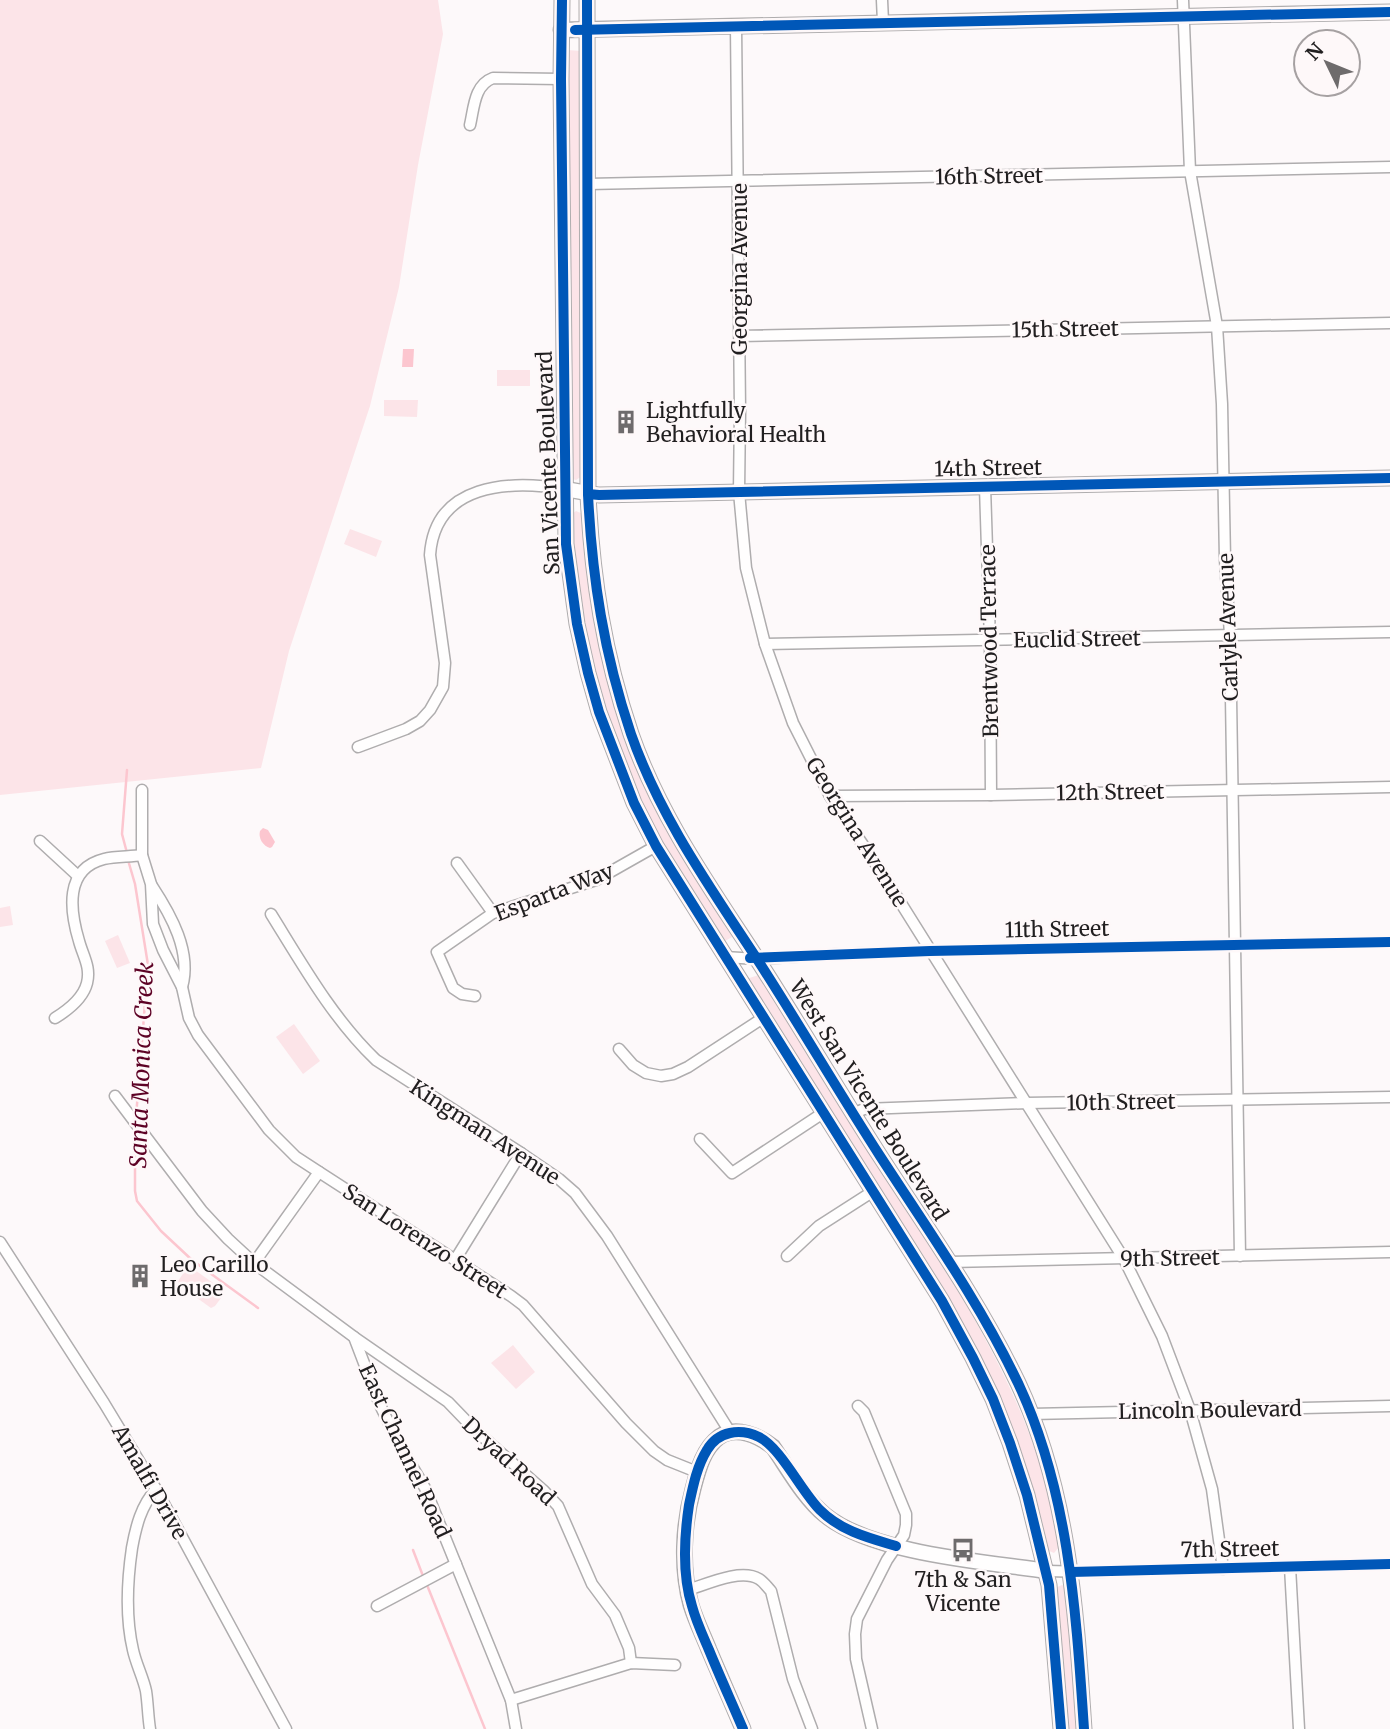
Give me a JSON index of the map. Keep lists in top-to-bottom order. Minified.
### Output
{"streets":{"main road":["San Vicente Boulevard","14th Street","West San Vicente Boulevard","7th Street"],"street":["16th Street","Georgina Avenue","15th Street","Carlyle Avenue","Euclid Street","Brentwood Terrace","12th Street","Esparta Way","11th Street","10th Street","Kingman Avenue","San Lorenzo Street","9th Street","Lincoln Boulevard","East Channel Road","Dryad Road","Amalfi Drive"]},"crossings":[["16th Street","Georgina Avenue"],["16th Street","Carlyle Avenue"],["16th Street","West San Vicente Boulevard"],["Georgina Avenue","15th Street"],["Georgina Avenue","14th Street"],["Georgina Avenue","Euclid Street"],["Georgina Avenue","12th Street"],["Georgina Avenue","11th Street"],["Georgina Avenue","10th Street"],["Georgina Avenue","9th Street"],["Georgina Avenue","Lincoln Boulevard"],["Georgina Avenue","7th Street"],["15th Street","Carlyle Avenue"],["San Vicente Boulevard","14th Street"],["San Vicente Boulevard","Esparta Way"],["San Vicente Boulevard","11th Street"],["San Vicente Boulevard","7th Street"],["14th Street","Carlyle Avenue"],["14th Street","Brentwood Terrace"],["14th Street","West San Vicente Boulevard"],["Carlyle Avenue","Euclid Street"],["Carlyle Avenue","12th Street"],["Carlyle Avenue","11th Street"],["Carlyle Avenue","10th Street"],["Carlyle Avenue","9th Street"],["Euclid Street","Brentwood Terrace"],["Brentwood Terrace","12th Street"],["11th Street","West San Vicente Boulevard"],["West San Vicente Boulevard","10th Street"],["West San Vicente Boulevard","9th Street"],["West San Vicente Boulevard","Lincoln Boulevard"],["West San Vicente Boulevard","7th Street"],["Kingman Avenue","7th Street"],["East Channel Road","Dryad Road"]],"water":["Santa Monica Creek"],"places":{"building":["Lightfully Behavioral Health","Leo Carillo House"],"bus stop":["7th & San Vicente"]},"north":"top left"}
